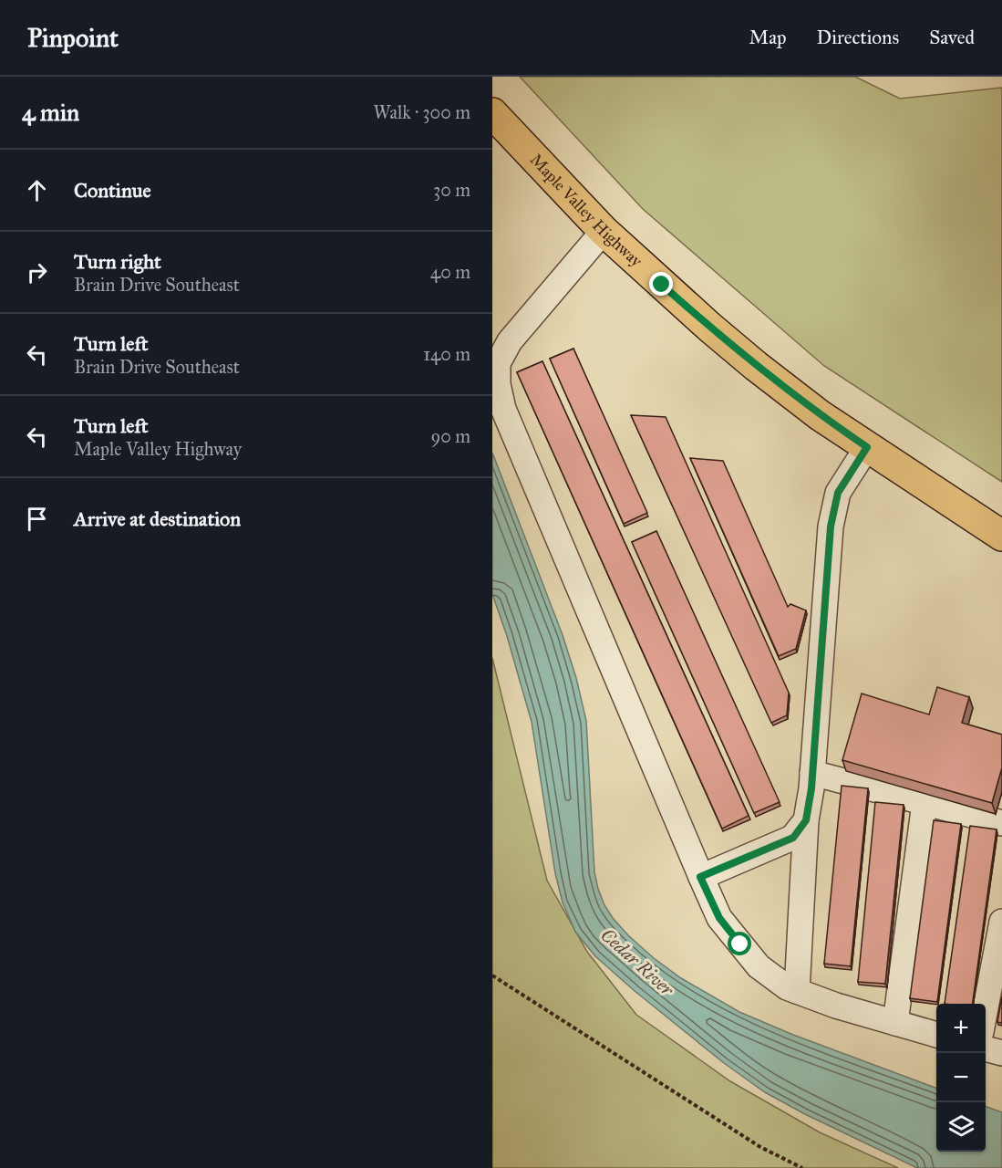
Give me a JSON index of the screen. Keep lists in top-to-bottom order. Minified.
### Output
{"streets":{"main road":["Maple Valley Highway"]},"water":["Cedar River"],"page":{"header":"Pinpoint","nav":["Map","Directions","Saved"],"heading":["4 min","Walk · 300 m"],"list":[["Continue","30 m"],["Turn right","Brain Drive Southeast","40 m"],["Turn left","Brain Drive Southeast","140 m"],["Turn left","Maple Valley Highway","90 m"],"Arrive at destination"],"map_buttons":["+","−"]}}
